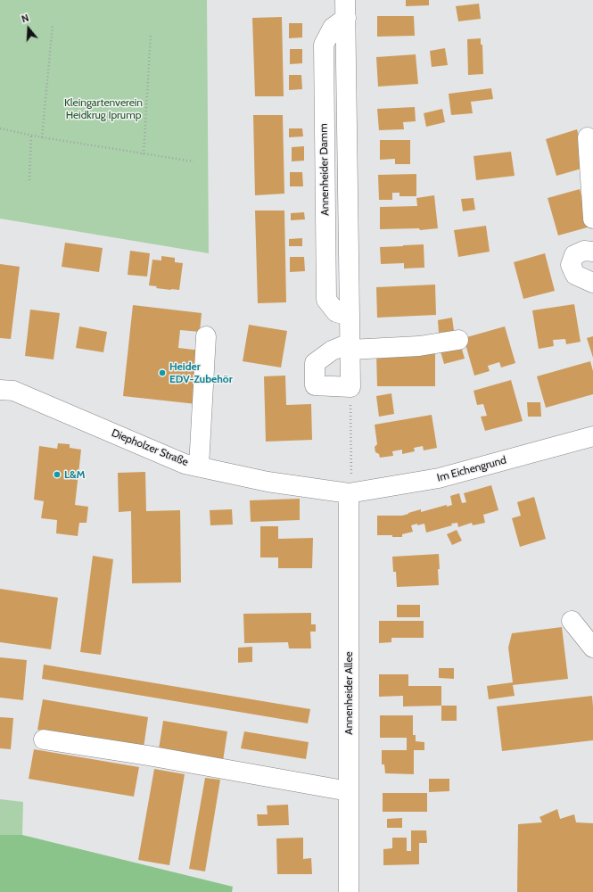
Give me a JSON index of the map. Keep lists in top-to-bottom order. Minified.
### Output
{"streets":{"street":["Annenheider Damm","Diepholzer Straße","Im Eichengrund","Annenheider Allee"]},"crossings":[["Diepholzer Straße","Im Eichengrund"],["Diepholzer Straße","Annenheider Allee"],["Im Eichengrund","Annenheider Allee"]],"parks":["Kleingartenverein Heidkrug Iprump"],"places":["Heider EDV-Zubehör","L&M"],"north":"top"}
